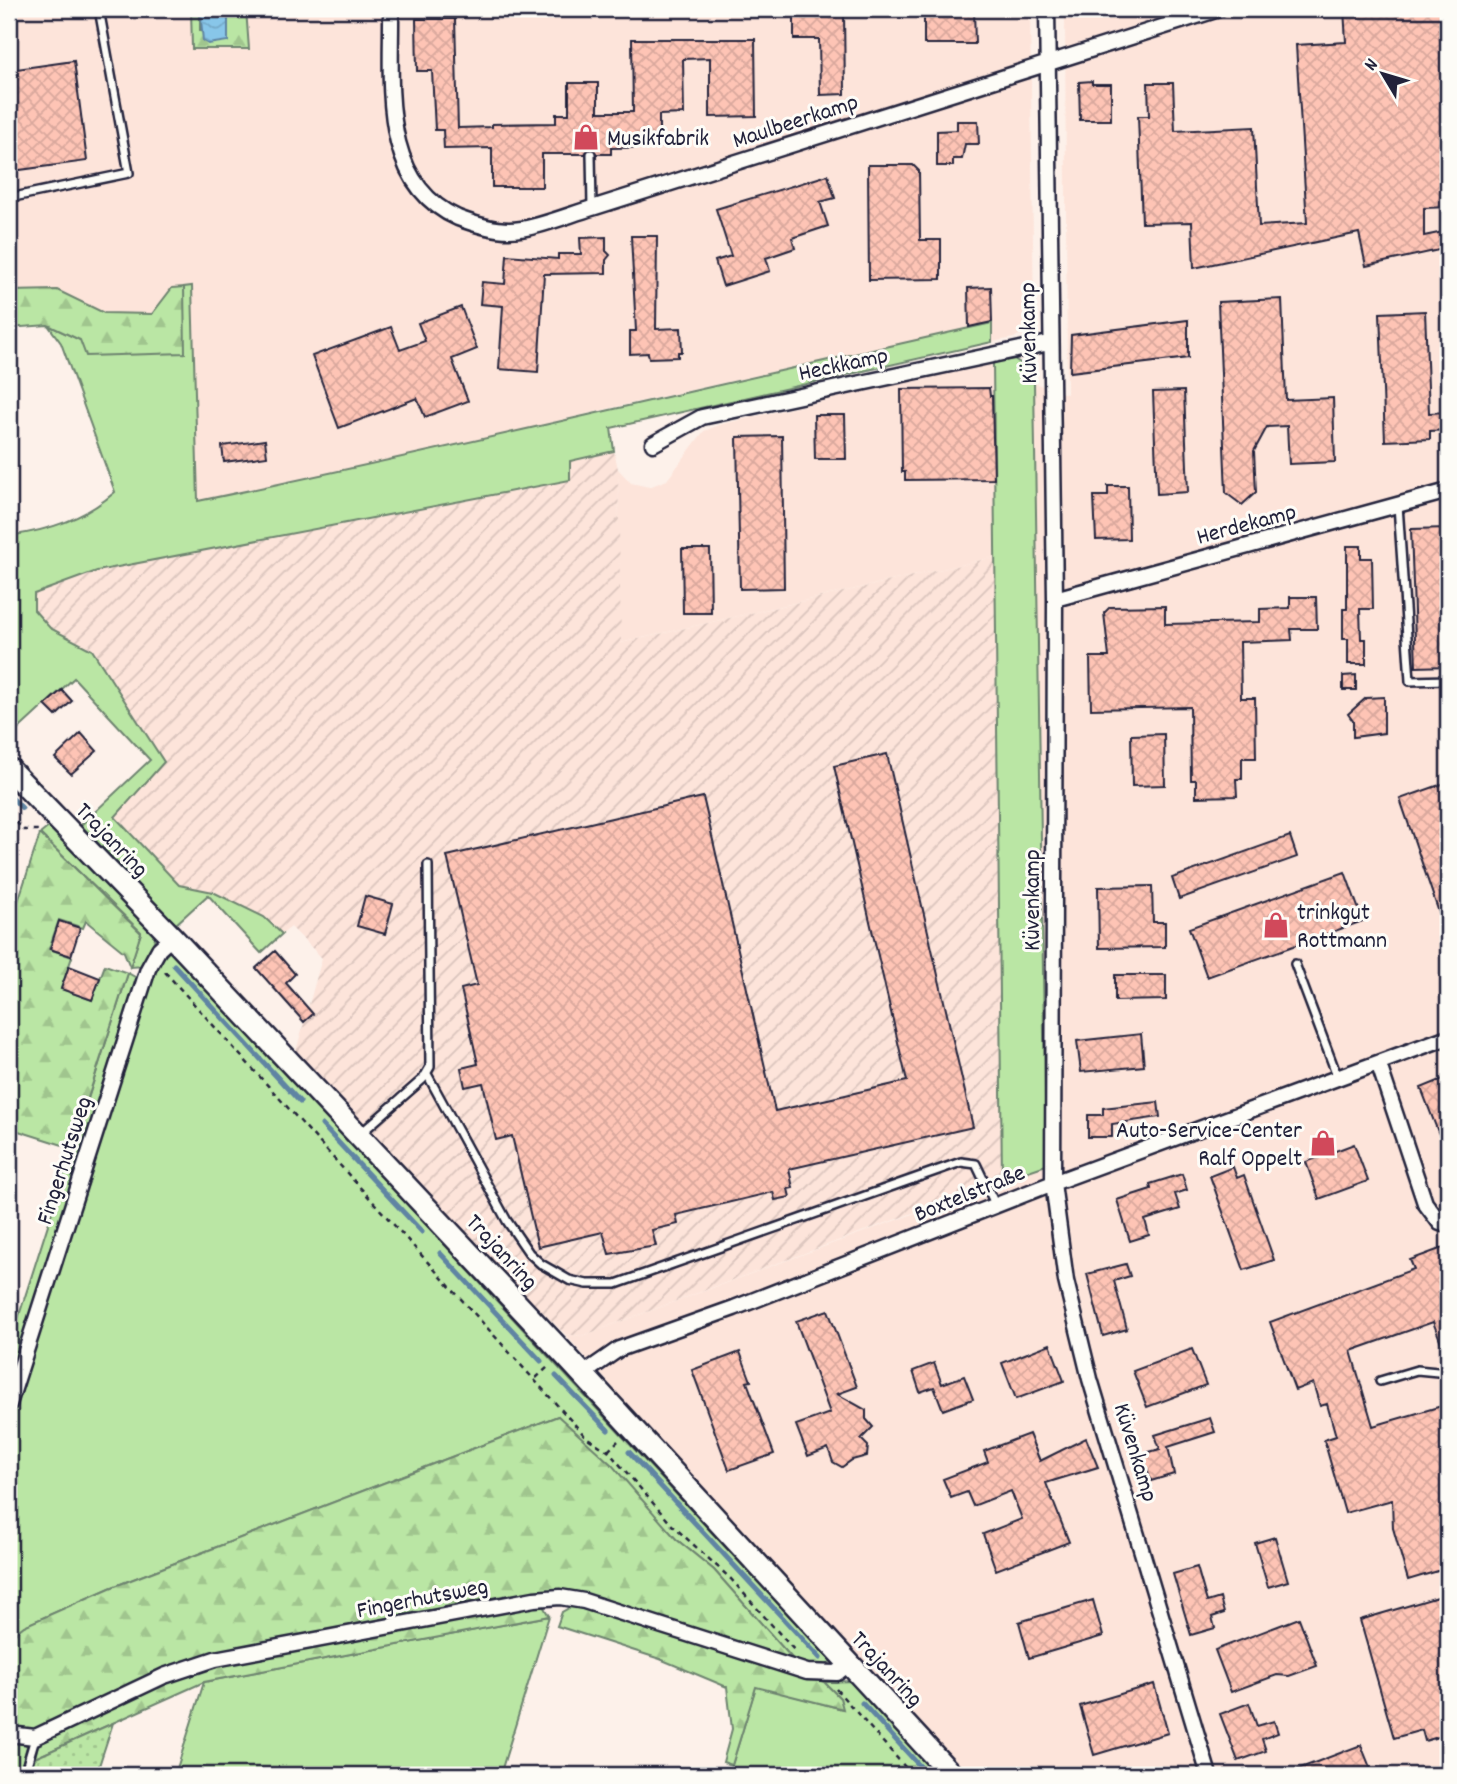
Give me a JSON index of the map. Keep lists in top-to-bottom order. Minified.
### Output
{"streets":{"main road":["Trajanring"],"street":["Maulbeerkamp","Küvenkamp","Heckkamp","Herdekamp","Fingerhutsweg","Boxtelstraße"]},"crossings":[["Maulbeerkamp","Küvenkamp"],["Küvenkamp","Heckkamp"],["Küvenkamp","Herdekamp"],["Küvenkamp","Boxtelstraße"],["Trajanring","Fingerhutsweg"],["Trajanring","Boxtelstraße"]],"places":{"shop":["Musikfabrik","trinkgut Rottmann","Auto-Service-Center Ralf Oppelt"]},"north":"top left"}
